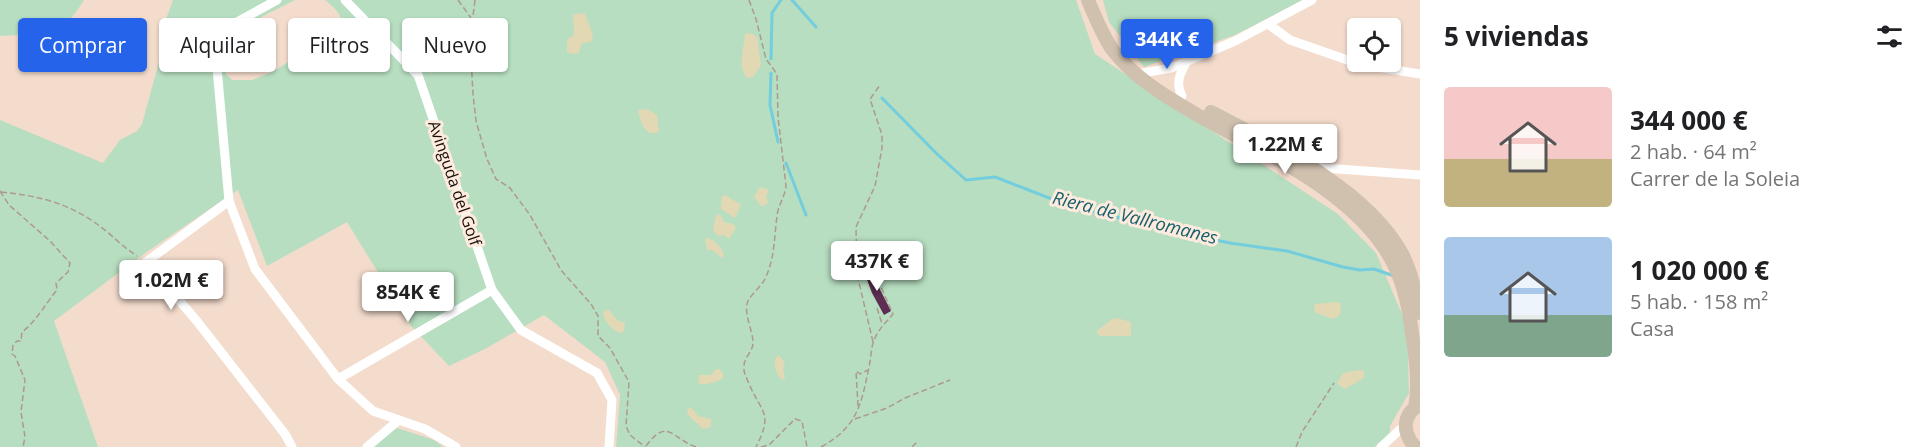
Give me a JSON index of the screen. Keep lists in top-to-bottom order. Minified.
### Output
{"streets":{"street":["Avinguda del Golf"]},"water":["Riera de Vallromanes"],"page":{"heading":"5 viviendas","chip":["Comprar","Alquilar","Filtros","Nuevo"],"price":["344K €","1.22M €","437K €","1.02M €","854K €"],"list":[{"name":"344 000 €","note":"2 hab. · 64 m² · Carrer de la Soleia"},{"name":"1 020 000 €","note":"5 hab. · 158 m² · Casa"}]}}
